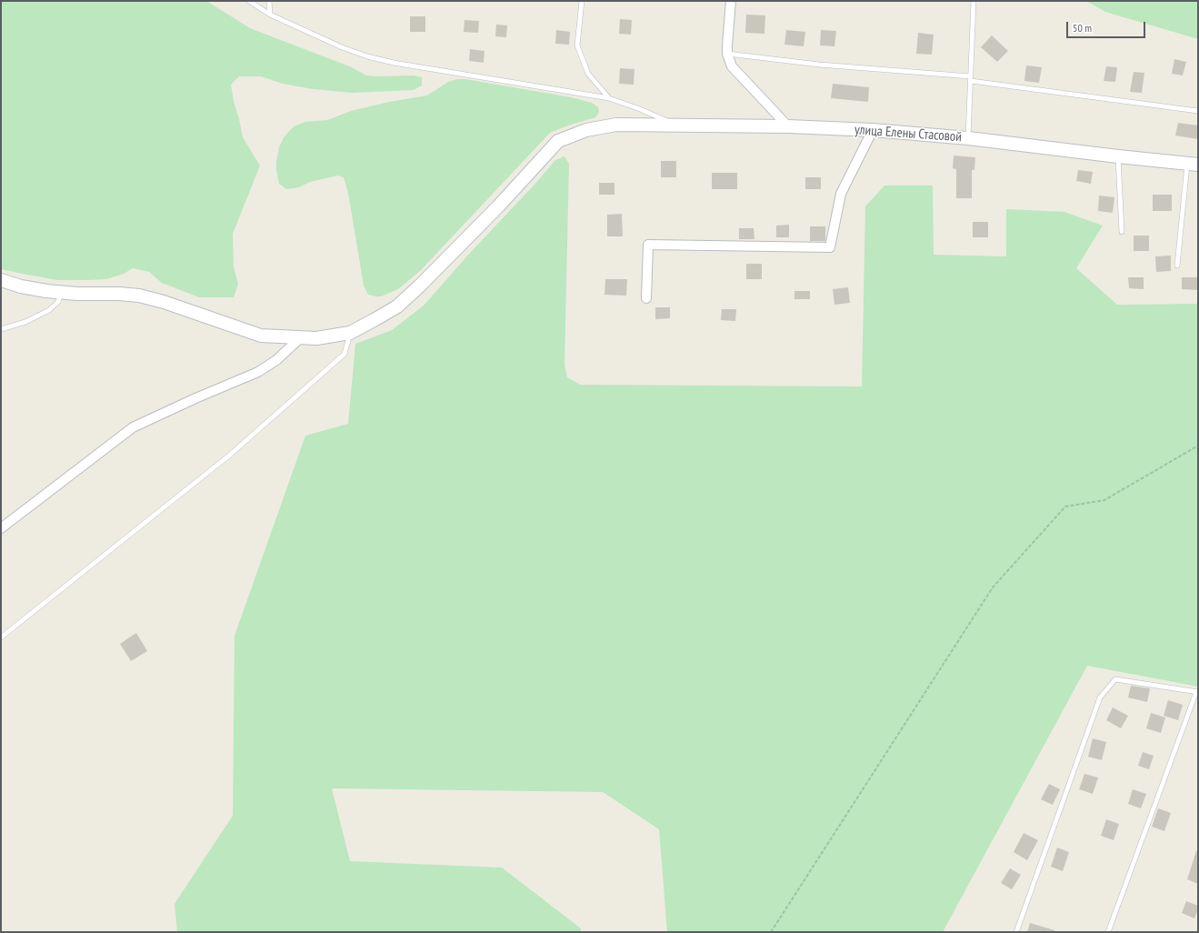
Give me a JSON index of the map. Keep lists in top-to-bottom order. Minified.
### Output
{"streets":{"main road":["улица Елены Стасовой"]},"scale_bar":"50 m"}
